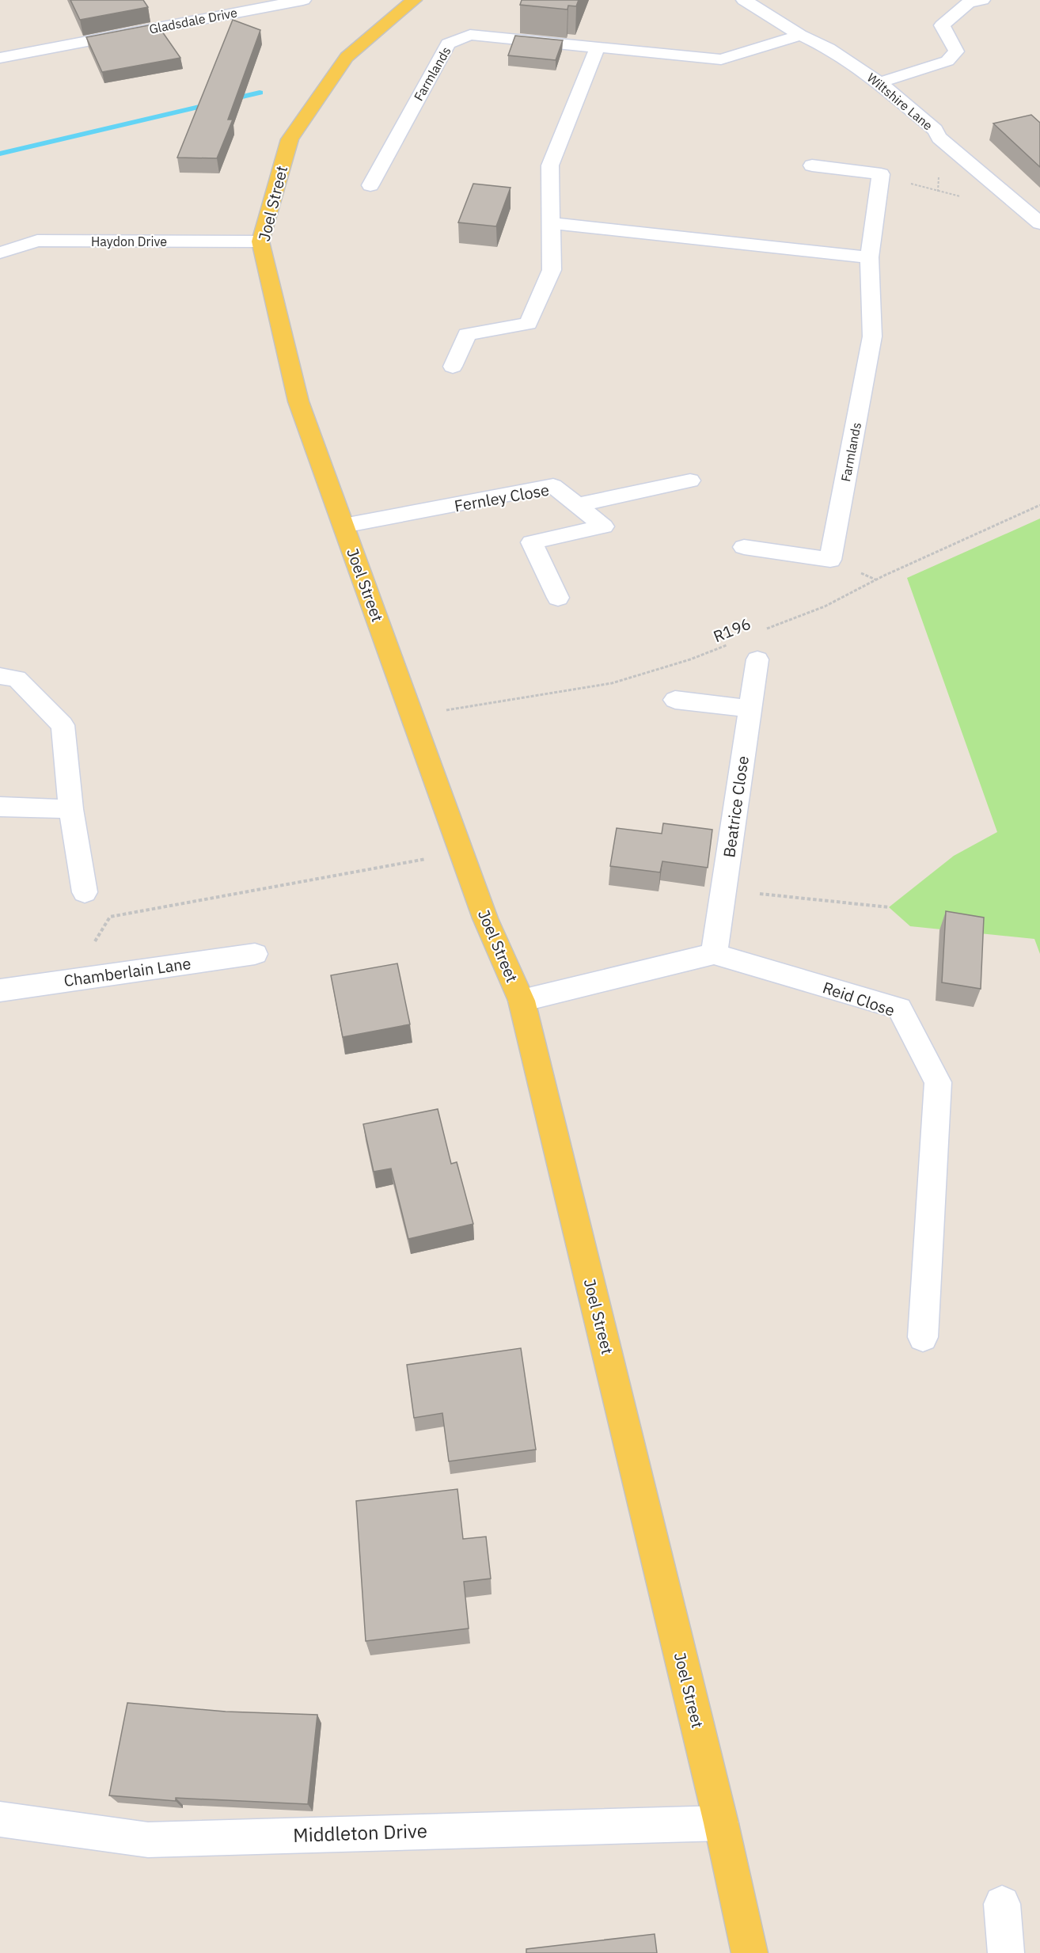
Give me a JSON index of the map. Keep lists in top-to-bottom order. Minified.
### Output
{"streets":{"main road":["Joel Street"],"street":["Gladsdale Drive","Farmlands","Wiltshire Lane","Haydon Drive","Fernley Close","Beatrice Close","Chamberlain Lane","Reid Close","Middleton Drive"],"path":["R196"]},"crossings":[["Farmlands","Wiltshire Lane"],["Joel Street","Haydon Drive"],["Joel Street","Fernley Close"],["Joel Street","R196"],["Joel Street","Middleton Drive"],["Beatrice Close","Reid Close"]]}
